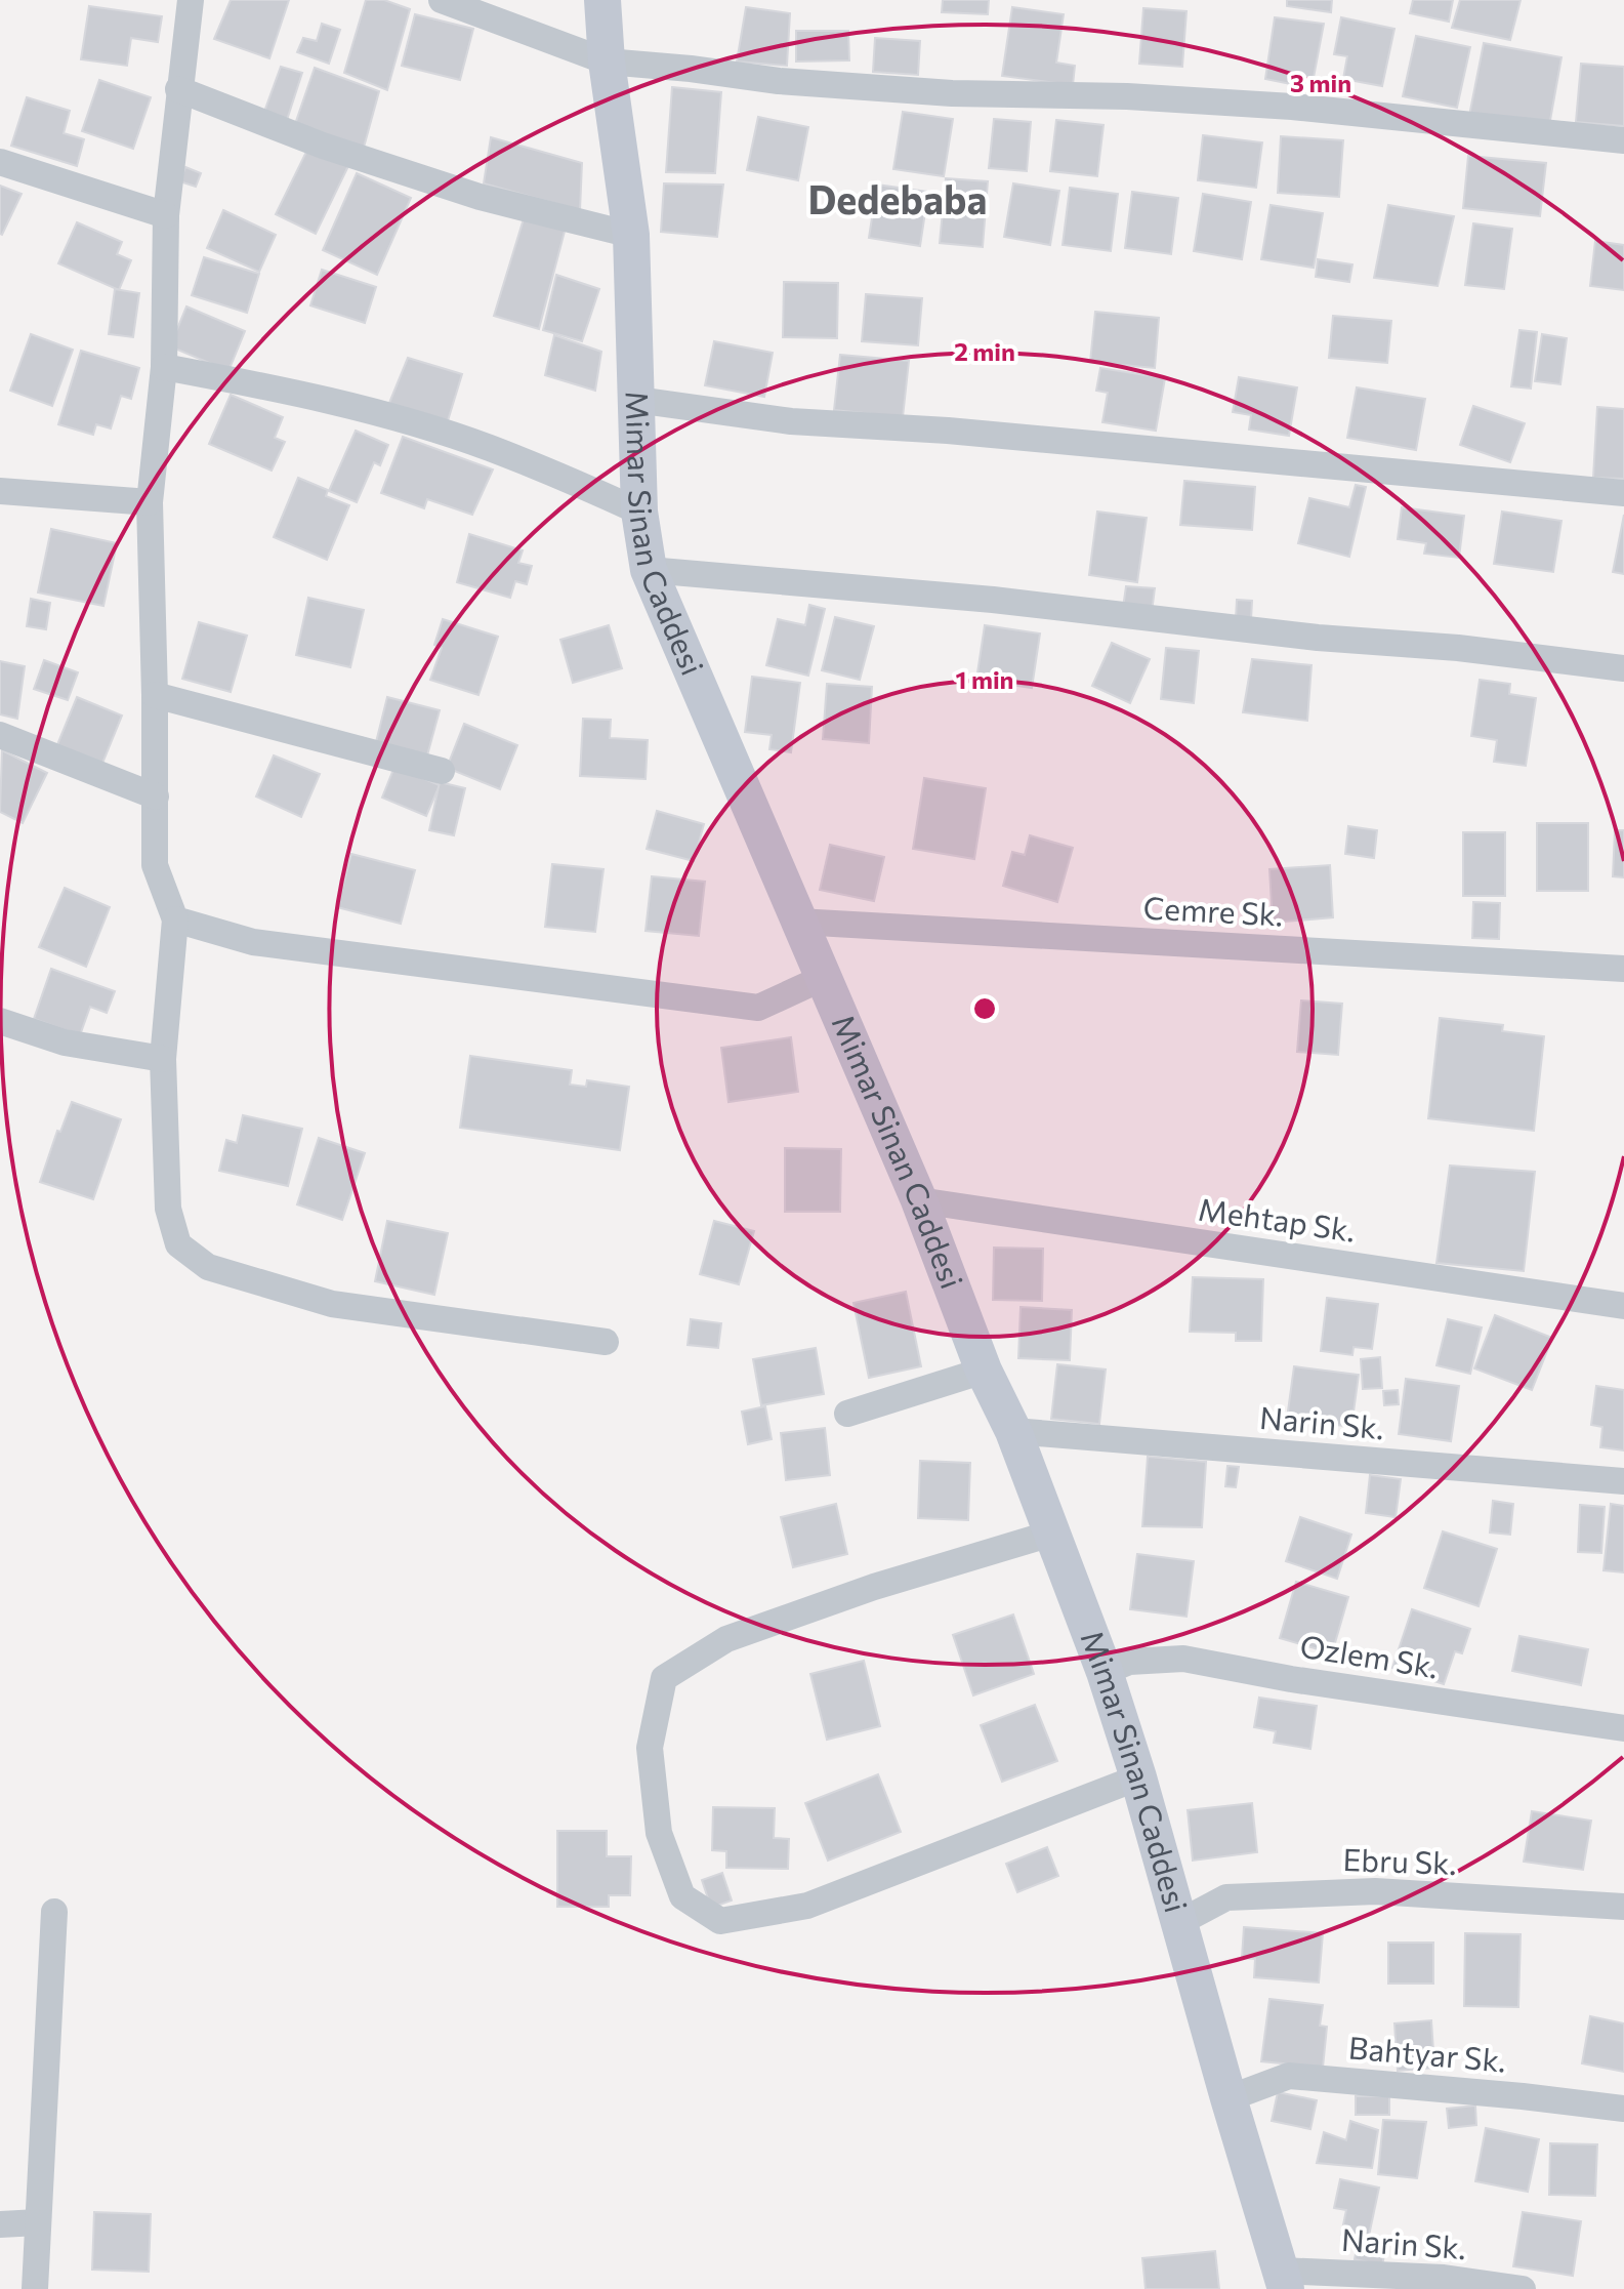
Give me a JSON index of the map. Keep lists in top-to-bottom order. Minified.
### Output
{"streets":{"street":["Mimar Sinan Caddesi","Cemre Sk.","Mehtap Sk.","Narin Sk.","Ozlem Sk.","Ebru Sk.","Bahtyar Sk."]},"crossings":[["Mimar Sinan Caddesi","Cemre Sk."],["Mimar Sinan Caddesi","Mehtap Sk."],["Mimar Sinan Caddesi","Narin Sk."],["Mimar Sinan Caddesi","Ozlem Sk."],["Mimar Sinan Caddesi","Ebru Sk."],["Mimar Sinan Caddesi","Bahtyar Sk."]],"districts":["Dedebaba"],"rings":["3 min","2 min","1 min"]}
